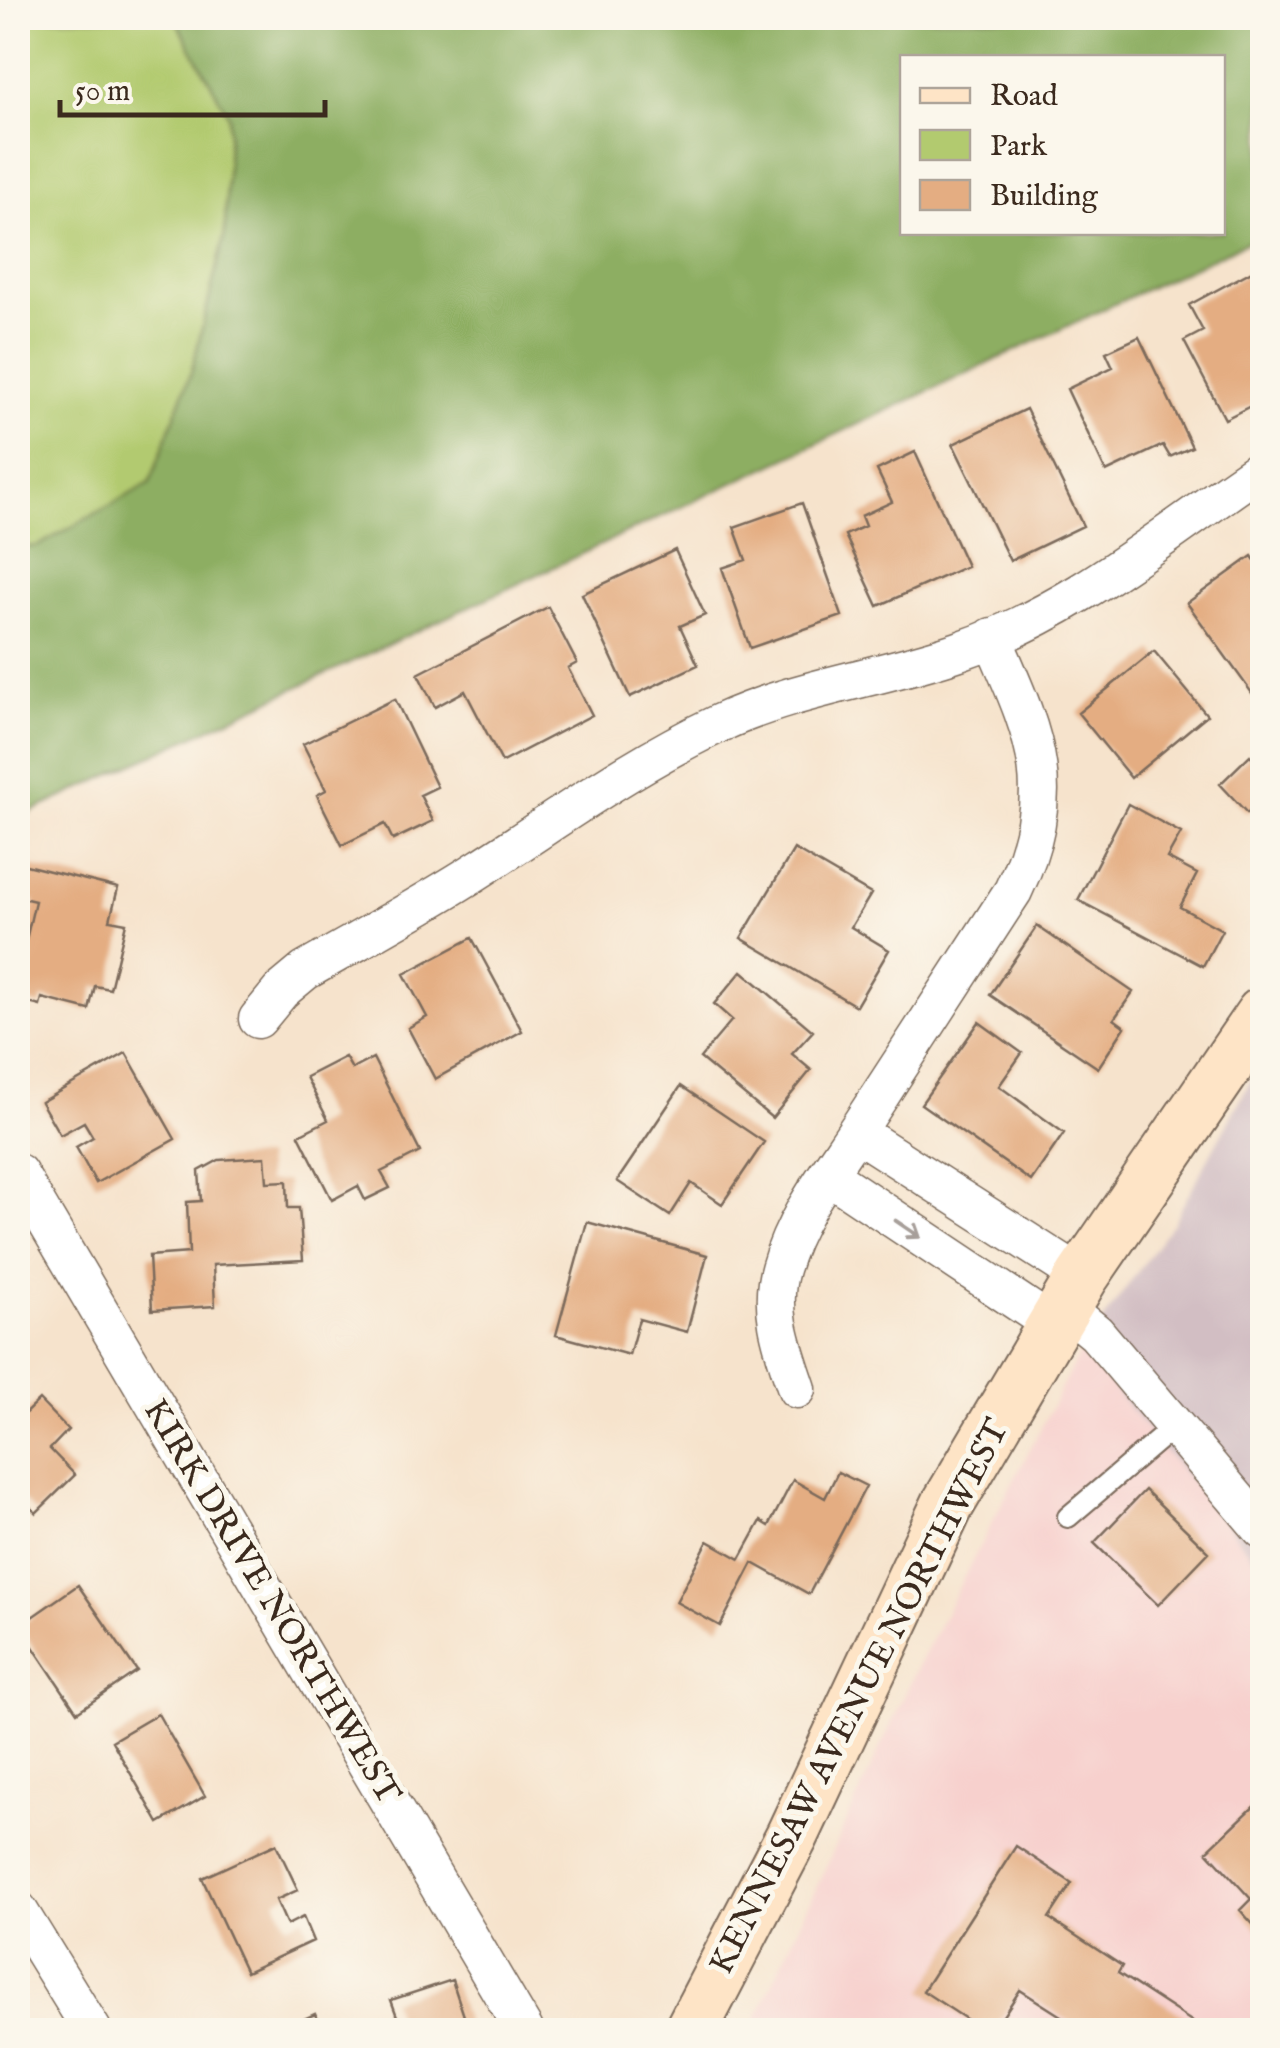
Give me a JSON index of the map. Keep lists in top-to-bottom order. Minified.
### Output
{"streets":{"street":["KIRK DRIVE NORTHWEST","KENNESAW AVENUE NORTHWEST"]},"legend":["Road","Park","Building"],"scale_bar":"50 m"}
